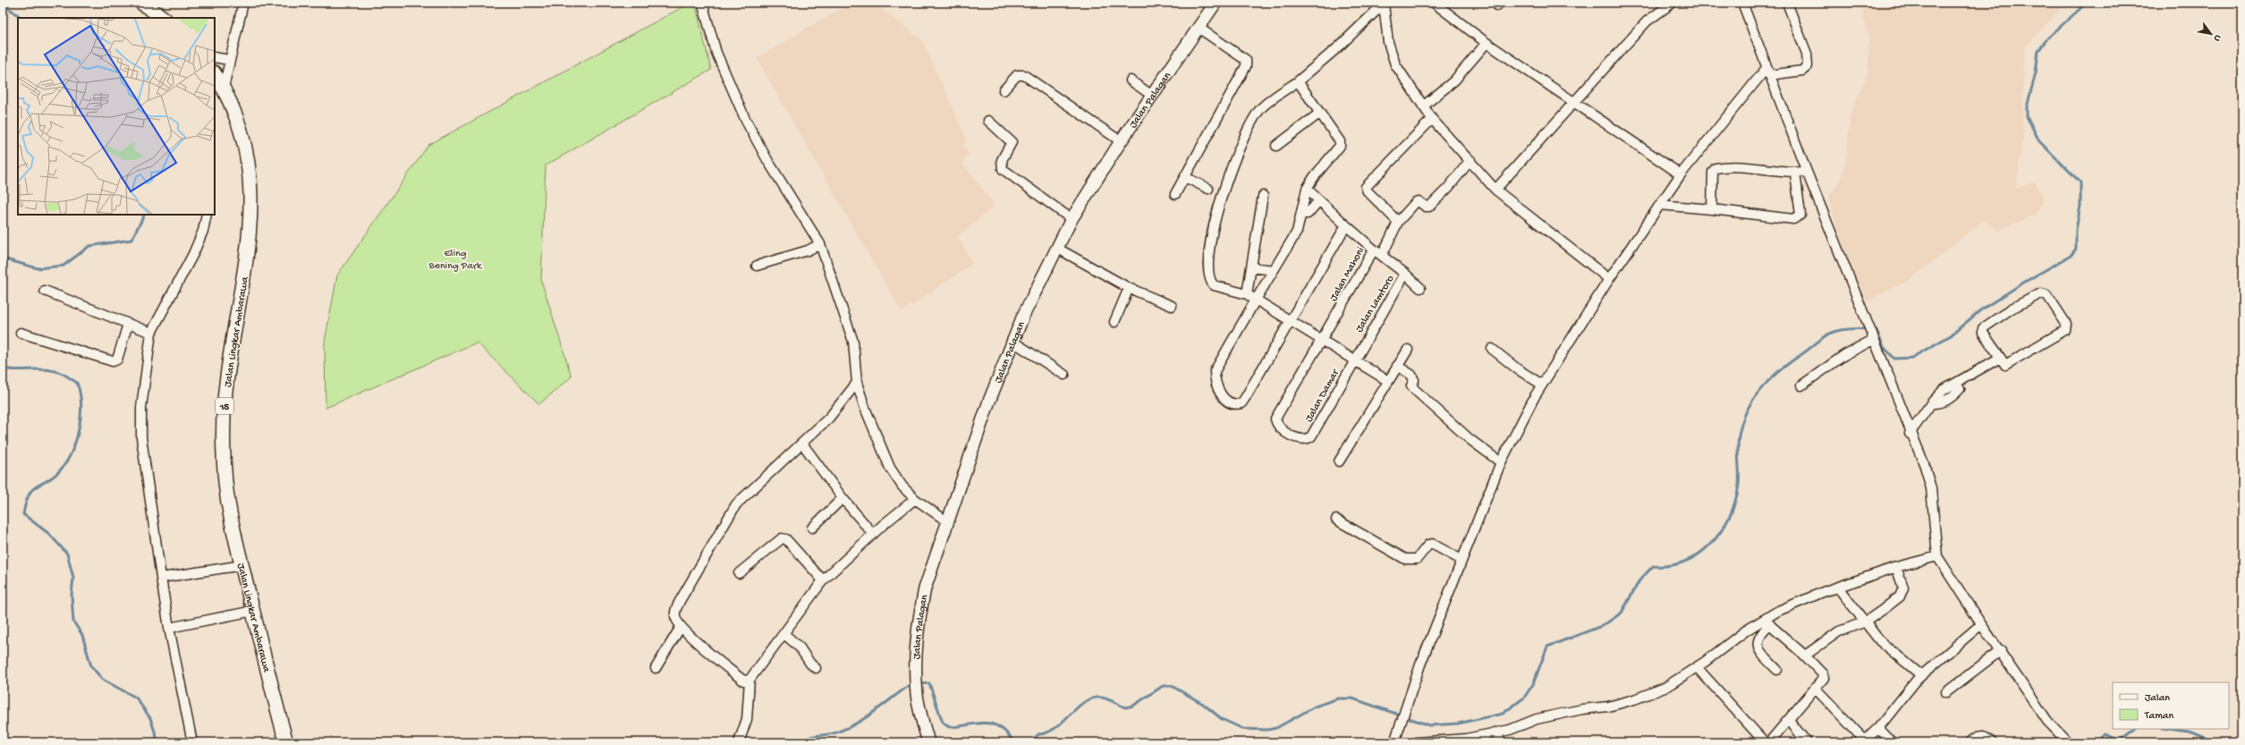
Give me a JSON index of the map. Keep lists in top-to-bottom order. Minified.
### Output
{"streets":{"highway":["Jalan Lingkar Ambarawa","15"],"main road":["Jalan Palagan"],"street":["Jalan Mahoni","Jalan Lamtoro","Jalan Damar"]},"crossings":[["Jalan Mahoni","Jalan Lamtoro"],["Jalan Mahoni","Jalan Damar"],["Jalan Lamtoro","Jalan Damar"]],"parks":["Eling Bening Park"],"legend":["Jalan","Taman"],"north":"bottom right"}
